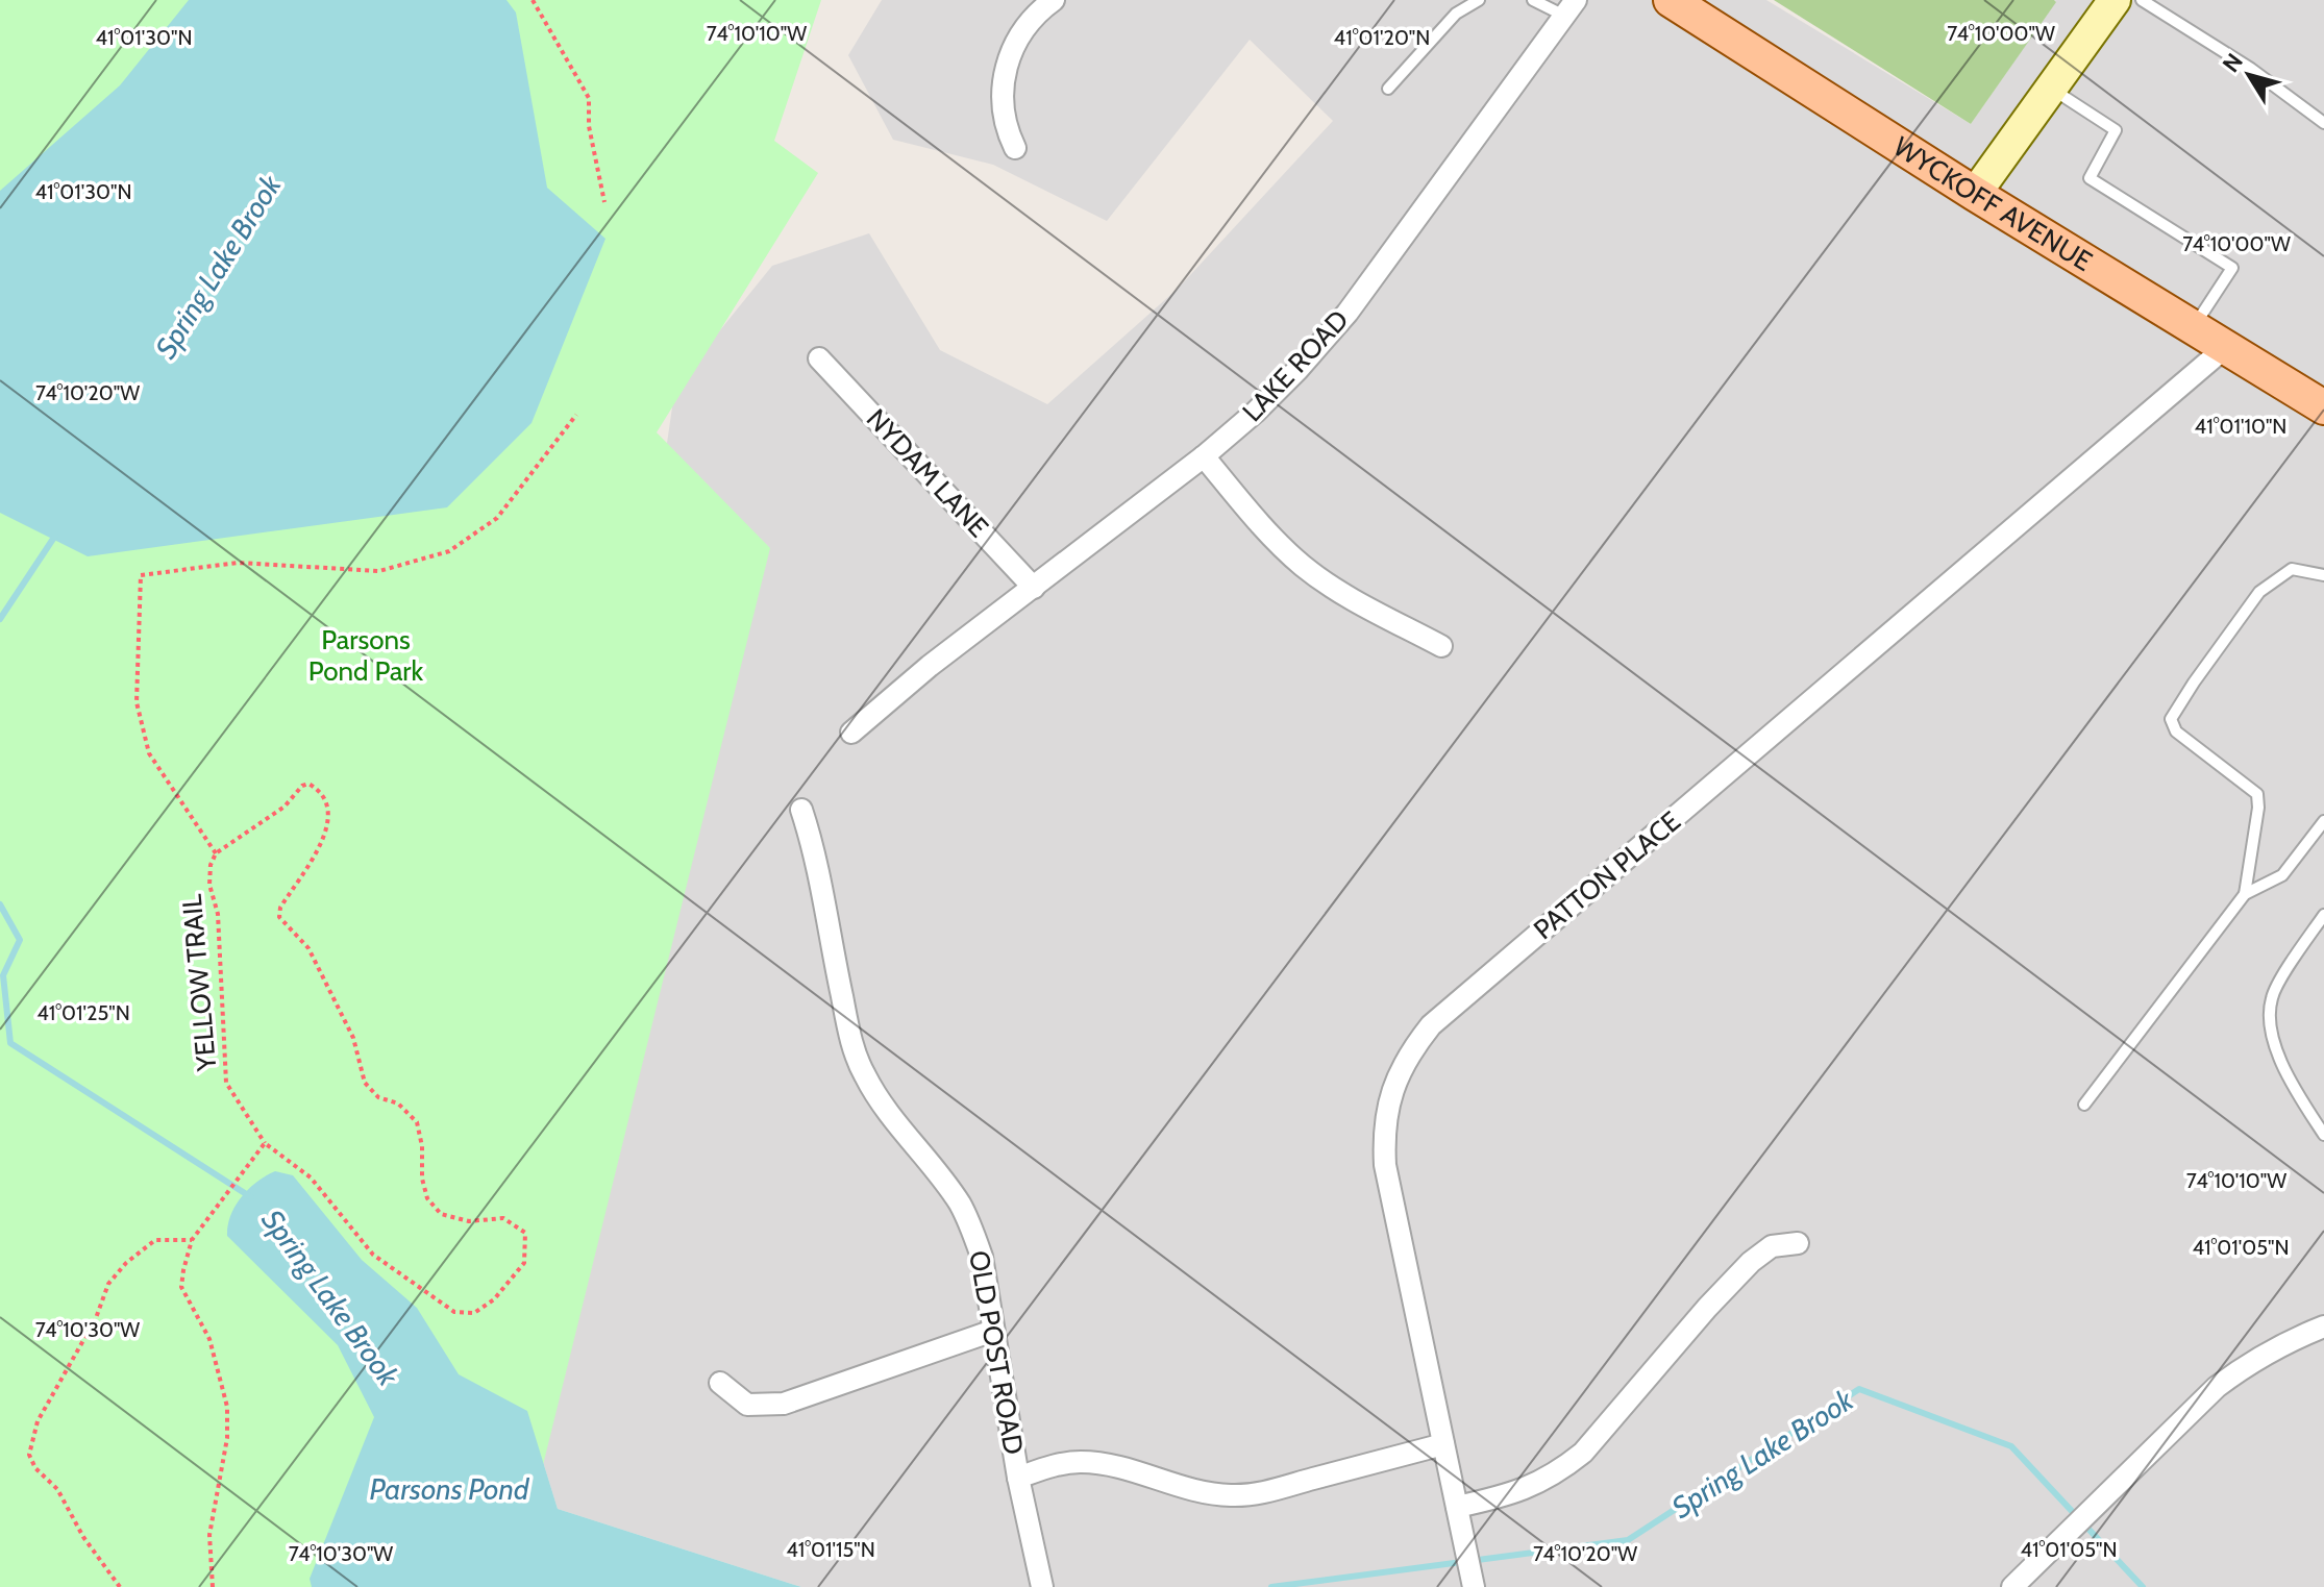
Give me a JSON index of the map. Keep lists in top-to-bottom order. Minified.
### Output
{"streets":{"main road":["WYCKOFF AVENUE"],"street":["LAKE ROAD","NYDAM LANE","PATTON PLACE","OLD POST ROAD"],"path":["YELLOW TRAIL"]},"crossings":[["WYCKOFF AVENUE","PATTON PLACE"],["LAKE ROAD","NYDAM LANE"]],"water":["Spring Lake Brook","Parsons Pond"],"parks":["Parsons Pond Park"],"north":"top left","coordinates":["74°10'10\"W","74°10'00\"W","41°01'30\"N","41°01'20\"N","74°10'20\"W","41°01'10\"N","41°01'25\"N","41°01'05\"N","74°10'30\"W","41°01'15\"N"]}
